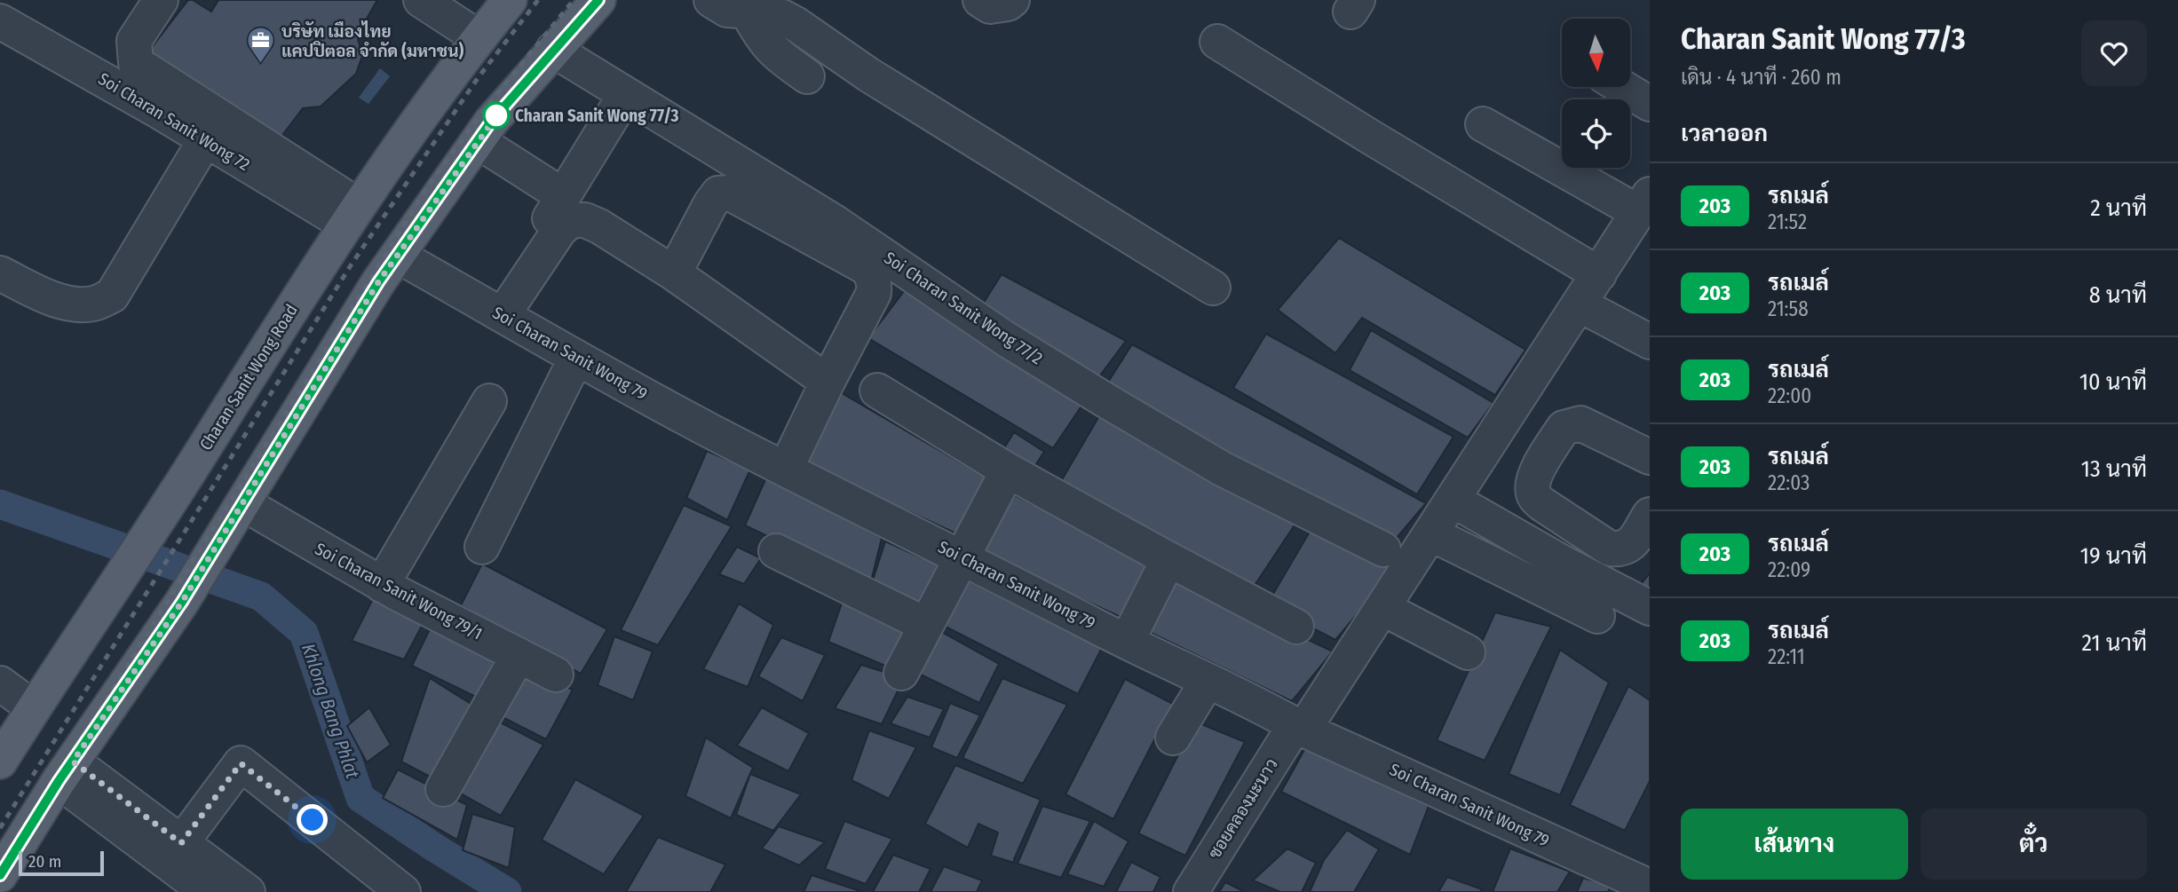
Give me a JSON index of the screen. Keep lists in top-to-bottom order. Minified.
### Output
{"streets":{"main road":["Charan Sanit Wong Road"],"street":["Soi Charan Sanit Wong 72","Soi Charan Sanit Wong 77/2","Soi Charan Sanit Wong 79","Soi Charan Sanit Wong 79/1","ซอยคลองมะนาว"]},"crossings":[["Soi Charan Sanit Wong 72","Charan Sanit Wong Road"],["Soi Charan Sanit Wong 79","ซอยคลองมะนาว"]],"water":["Khlong Bang Phlat"],"places":{"office":["บริษัท เมืองไทย แคปปิตอล จำกัด (มหาชน)"],"other":["Charan Sanit Wong 77/3"]},"lines":["bus line 203"],"scale_bar":"20 m","north":"bottom","page":{"heading":[["Charan Sanit Wong 77/3","เดิน · 4 นาที · 260 m"],"เวลาออก"],"list":[{"mark":"203","name":"รถเมล์","note":"21:52","value":"2 นาที"},{"mark":"203","name":"รถเมล์","note":"21:58","value":"8 นาที"},{"mark":"203","name":"รถเมล์","note":"22:00","value":"10 นาที"},{"mark":"203","name":"รถเมล์","note":"22:03","value":"13 นาที"},{"mark":"203","name":"รถเมล์","note":"22:09","value":"19 นาที"},{"mark":"203","name":"รถเมล์","note":"22:11","value":"21 นาที"}],"buttons":["เส้นทาง","ตั๋ว"],"scale":"20 m"}}
